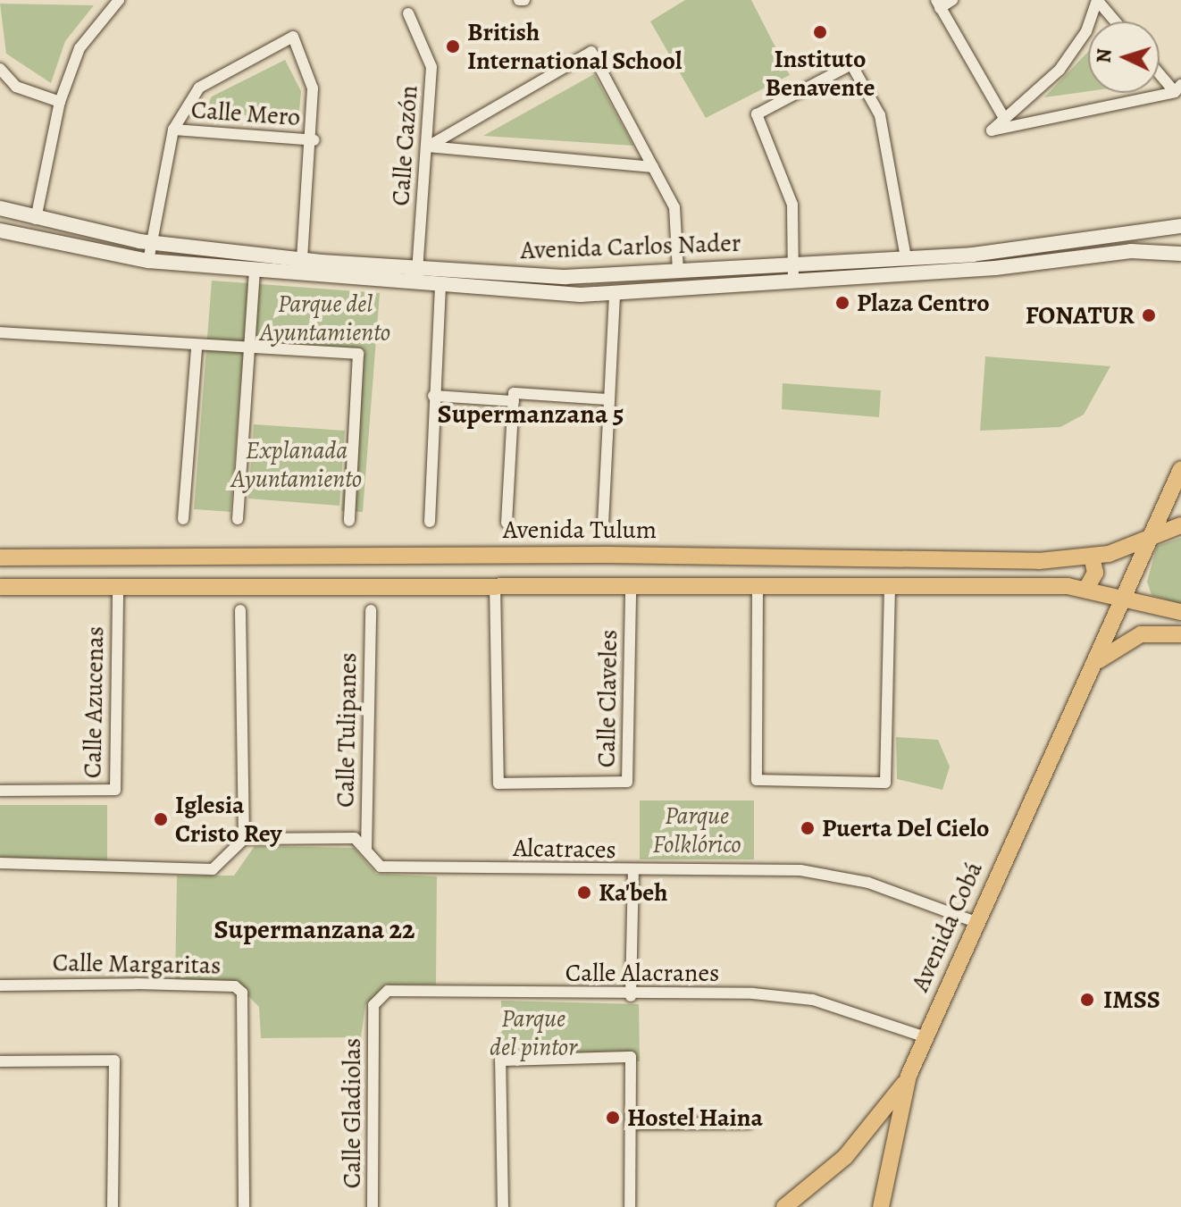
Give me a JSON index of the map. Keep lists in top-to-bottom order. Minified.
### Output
{"streets":{"main road":["Avenida Tulum","Avenida Cobá"],"street":["Calle Mero","Calle Cazón","Avenida Carlos Nader","Calle Claveles","Calle Azucenas","Calle Tulipanes","Alcatraces","Calle Margaritas","Calle Alacranes","Calle Gladiolas"]},"crossings":[["Calle Mero","Avenida Carlos Nader"],["Calle Cazón","Avenida Carlos Nader"],["Avenida Tulum","Avenida Cobá"],["Calle Tulipanes","Alcatraces"],["Alcatraces","Avenida Cobá"],["Avenida Cobá","Calle Alacranes"],["Calle Alacranes","Calle Gladiolas"]],"districts":["Supermanzana 5","Supermanzana 22"],"parks":["Parque del Ayuntamiento","Explanada Ayuntamiento","Parque Folklórico","Parque del pintor"],"places":["Instituto Benavente","British International School","Plaza Centro","FONATUR","Iglesia Cristo Rey","Puerta Del Cielo","Ka'beh","IMSS","Hostel Haina"],"north":"left"}
